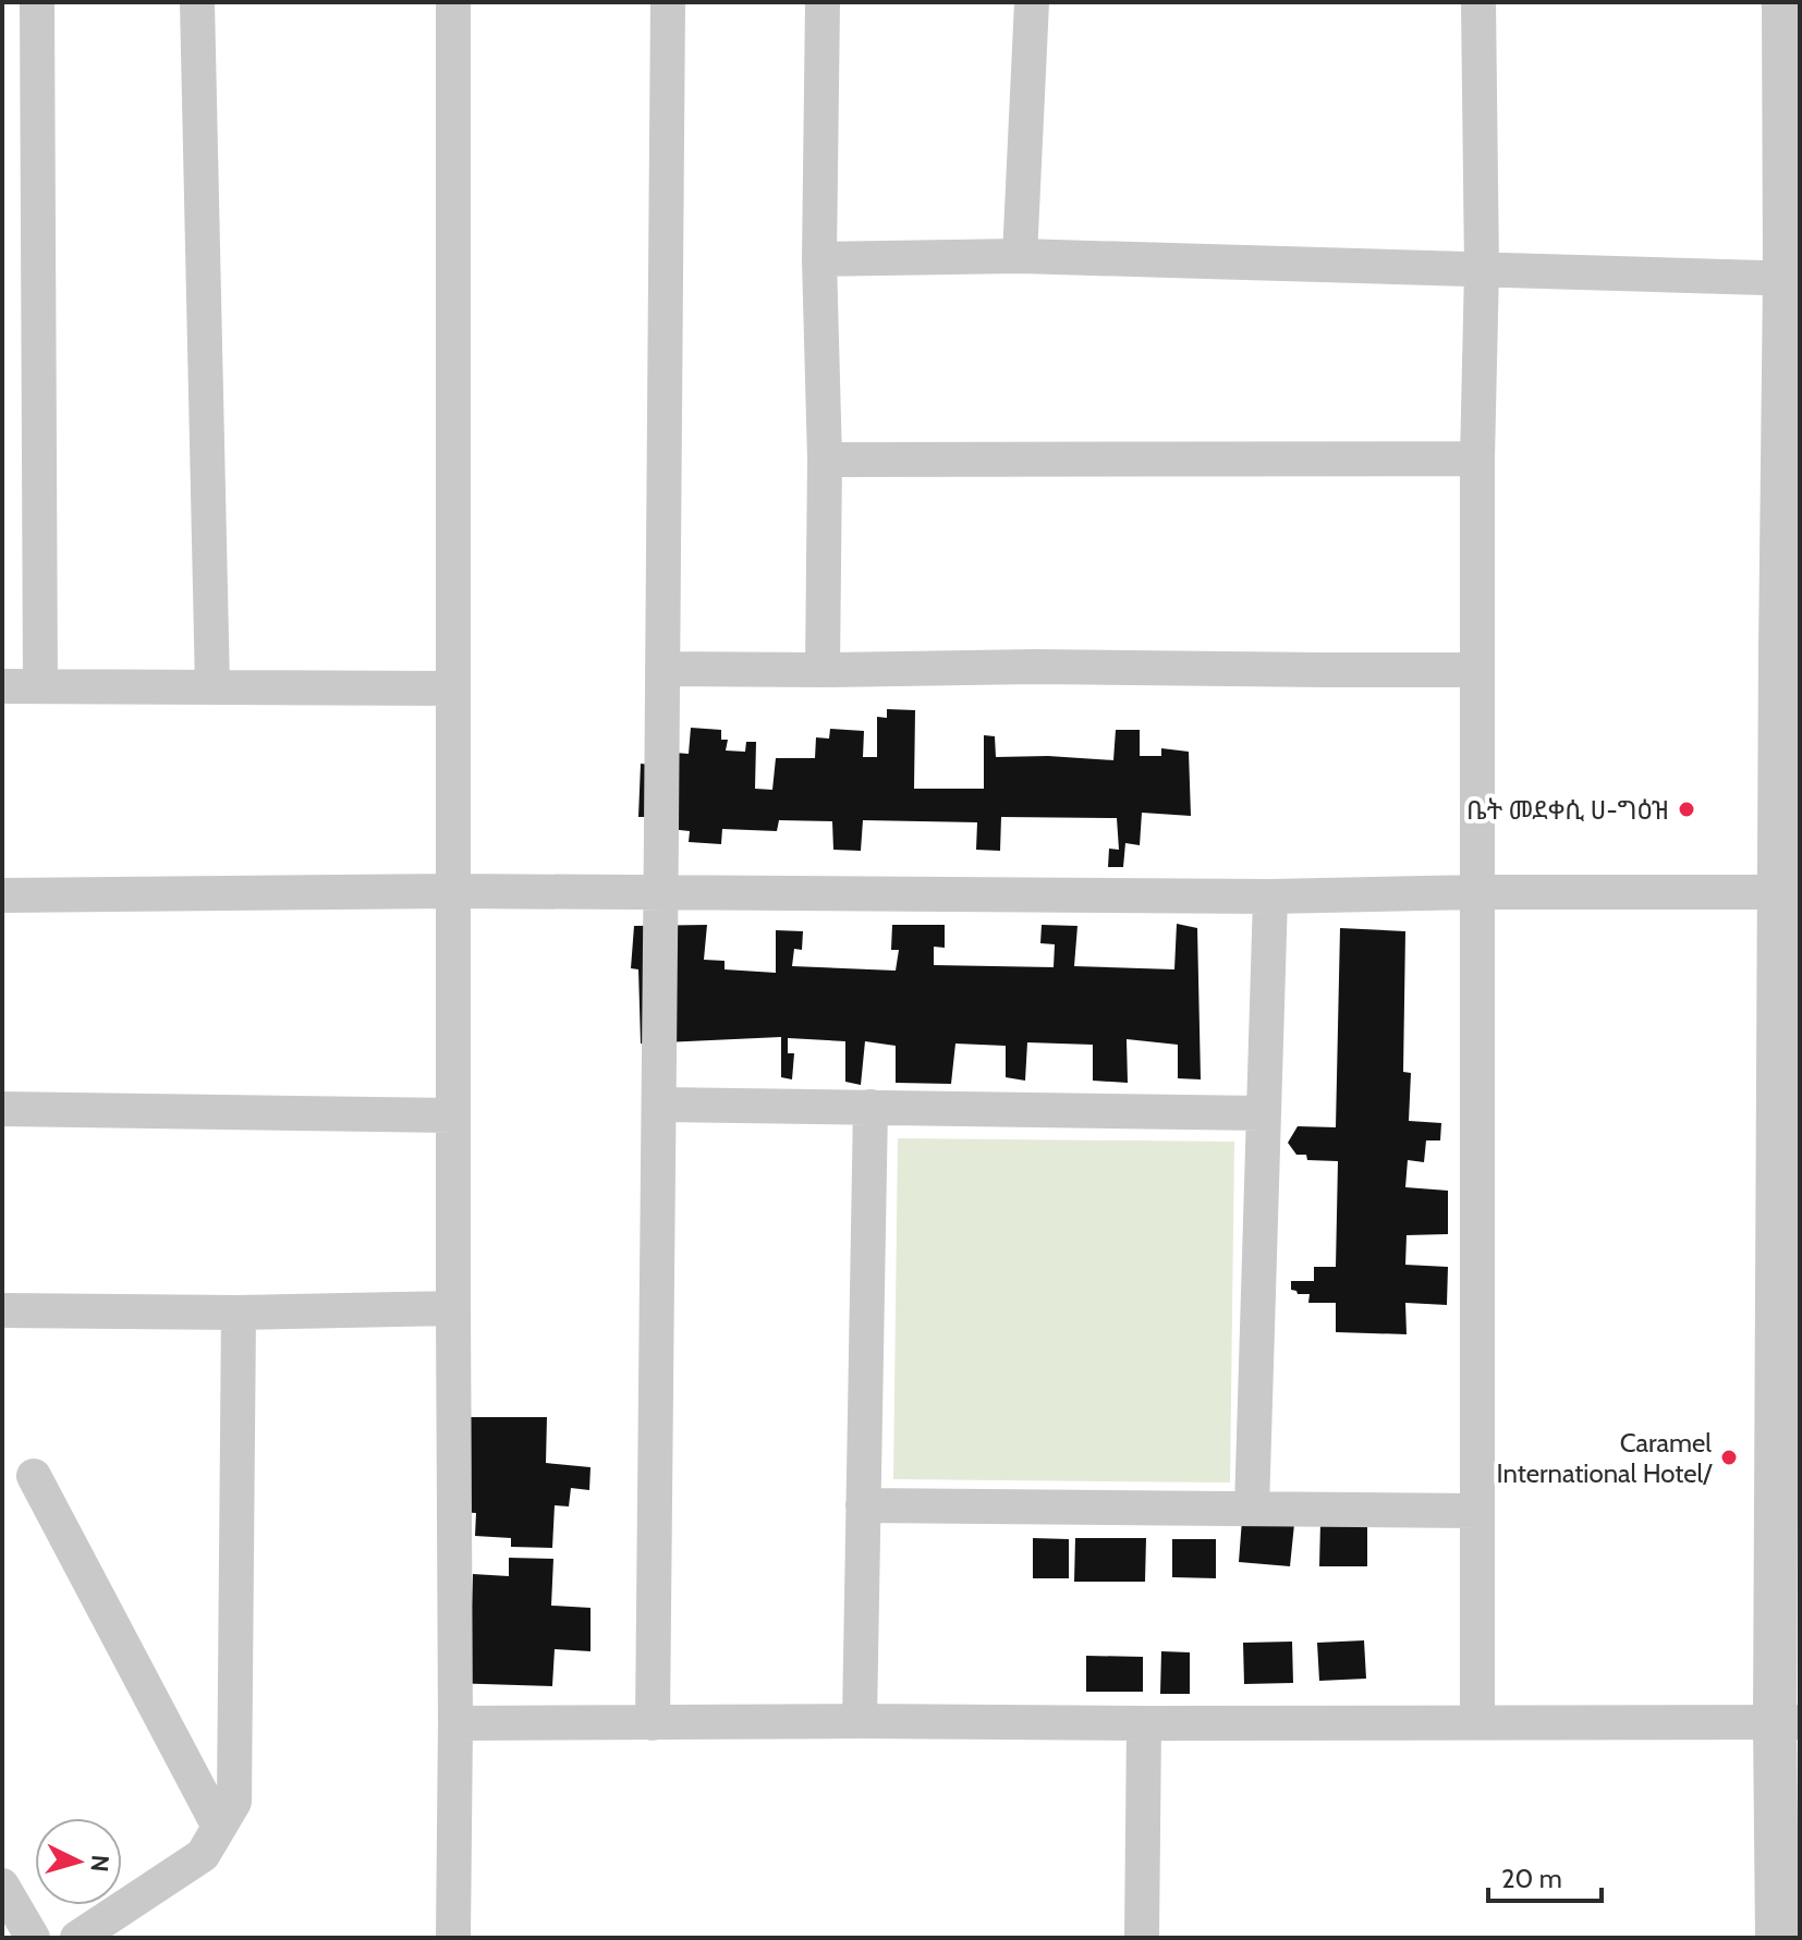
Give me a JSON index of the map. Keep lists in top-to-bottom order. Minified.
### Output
{"places":["ቤት መደቀሲ ሀ-ግዕዝ","Caramel International Hotel/"],"scale_bar":"20 m","north":"right"}
